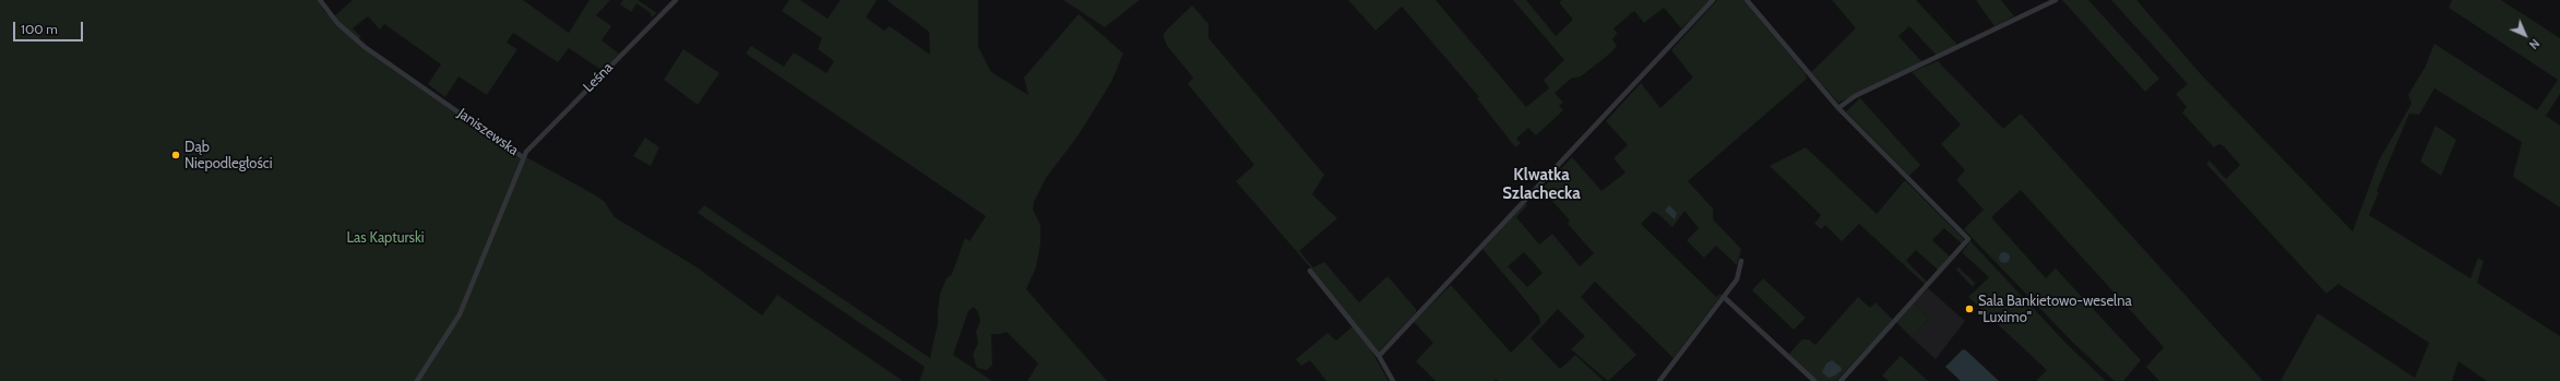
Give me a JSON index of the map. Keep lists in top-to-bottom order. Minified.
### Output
{"streets":{"street":["Leśna","Janiszewska"]},"crossings":[["Leśna","Janiszewska"]],"districts":["Klwatka Szlachecka"],"parks":["Las Kapturski"],"places":["Dąb Niepodległości","Sala Bankietowo-weselna \"Luximo\""],"scale_bar":"100 m","north":"bottom right"}
